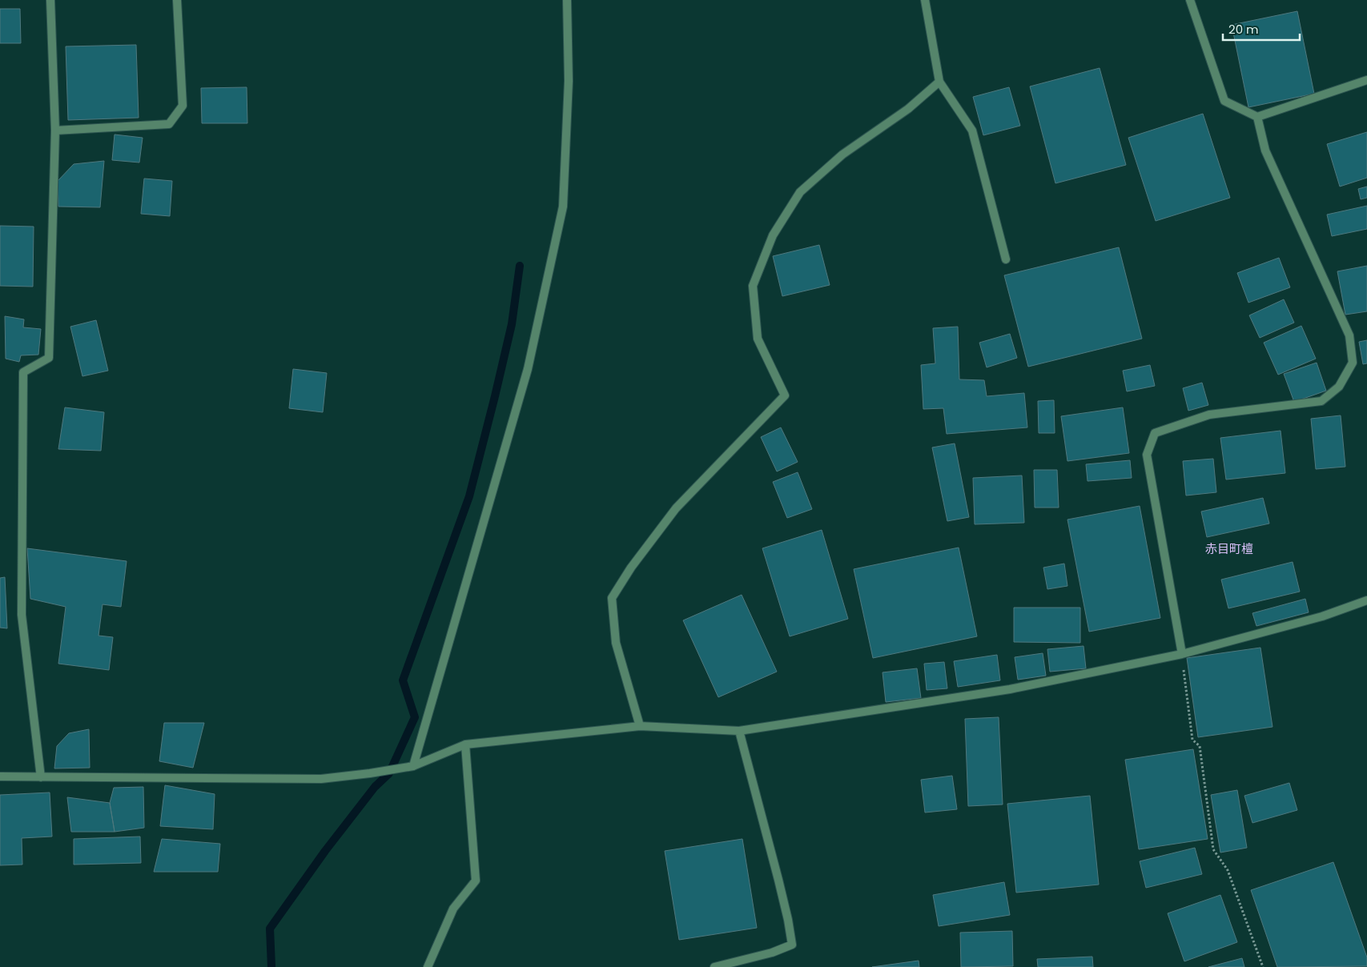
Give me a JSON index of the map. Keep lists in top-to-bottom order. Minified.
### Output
{"districts":["赤目町檀"],"scale_bar":"20 m"}
